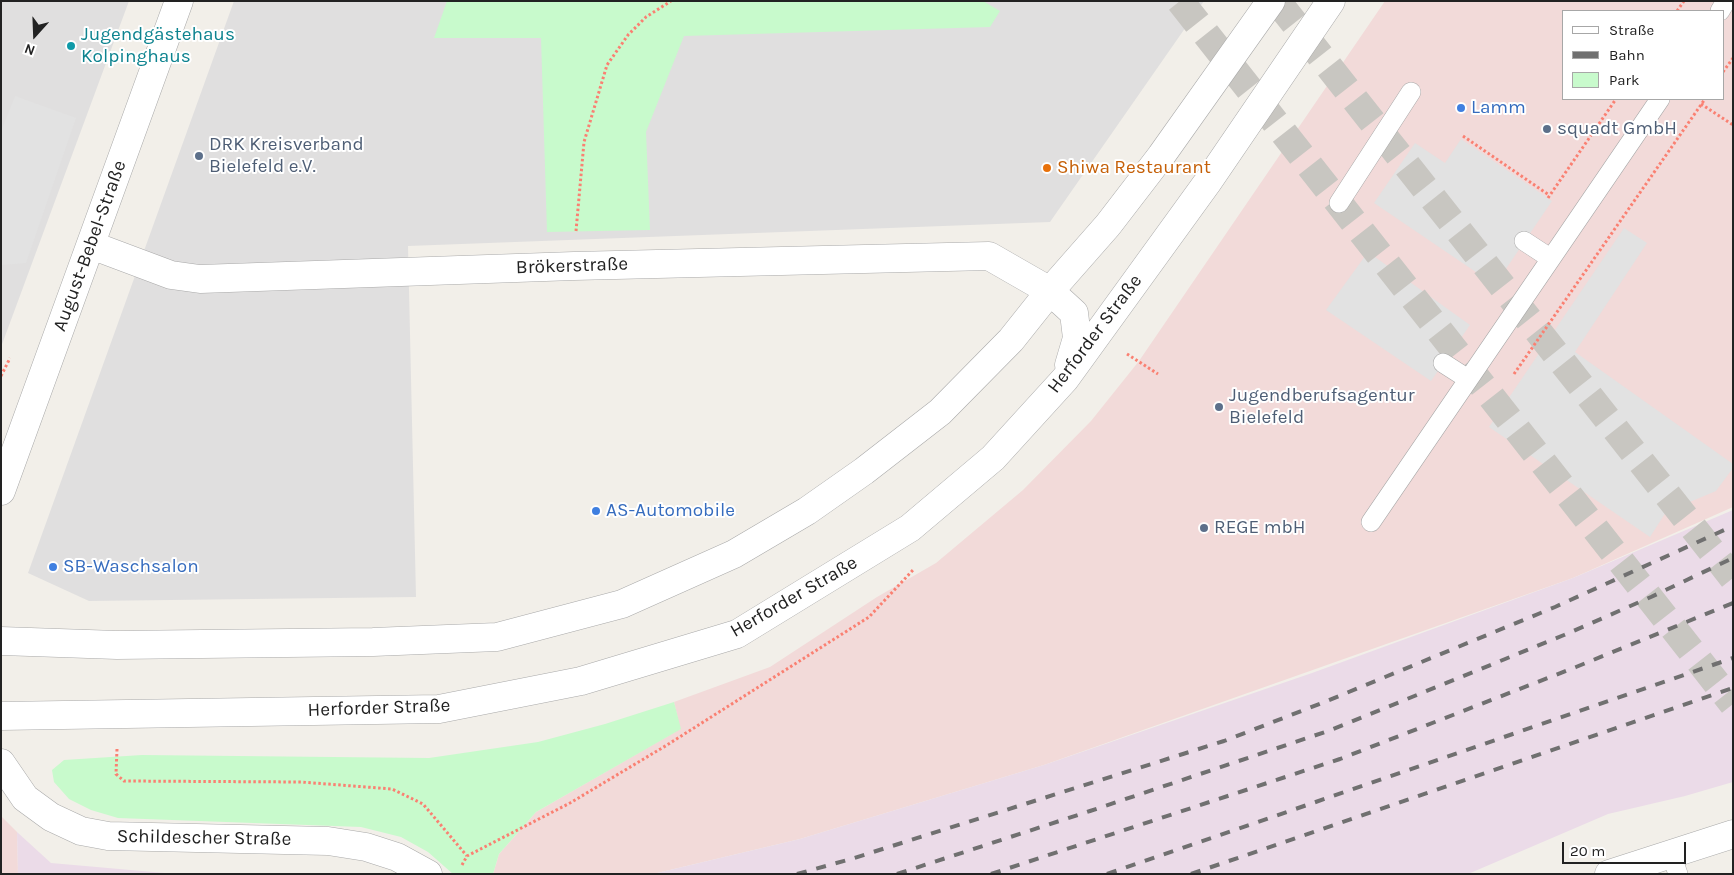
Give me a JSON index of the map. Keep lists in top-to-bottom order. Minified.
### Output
{"streets":{"street":["August-Bebel-Straße","Brökerstraße","Herforder Straße","Schildescher Straße"]},"crossings":[["August-Bebel-Straße","Brökerstraße"],["Brökerstraße","Herforder Straße"]],"places":["Jugendgästehaus Kolpinghaus","Lamm","squadt GmbH","DRK Kreisverband Bielefeld e.V.","Shiwa Restaurant","Jugendberufsagentur Bielefeld","AS-Automobile","REGE mbH","SB-Waschsalon"],"legend":["Straße","Bahn","Park"],"scale_bar":"20 m","north":"bottom"}
